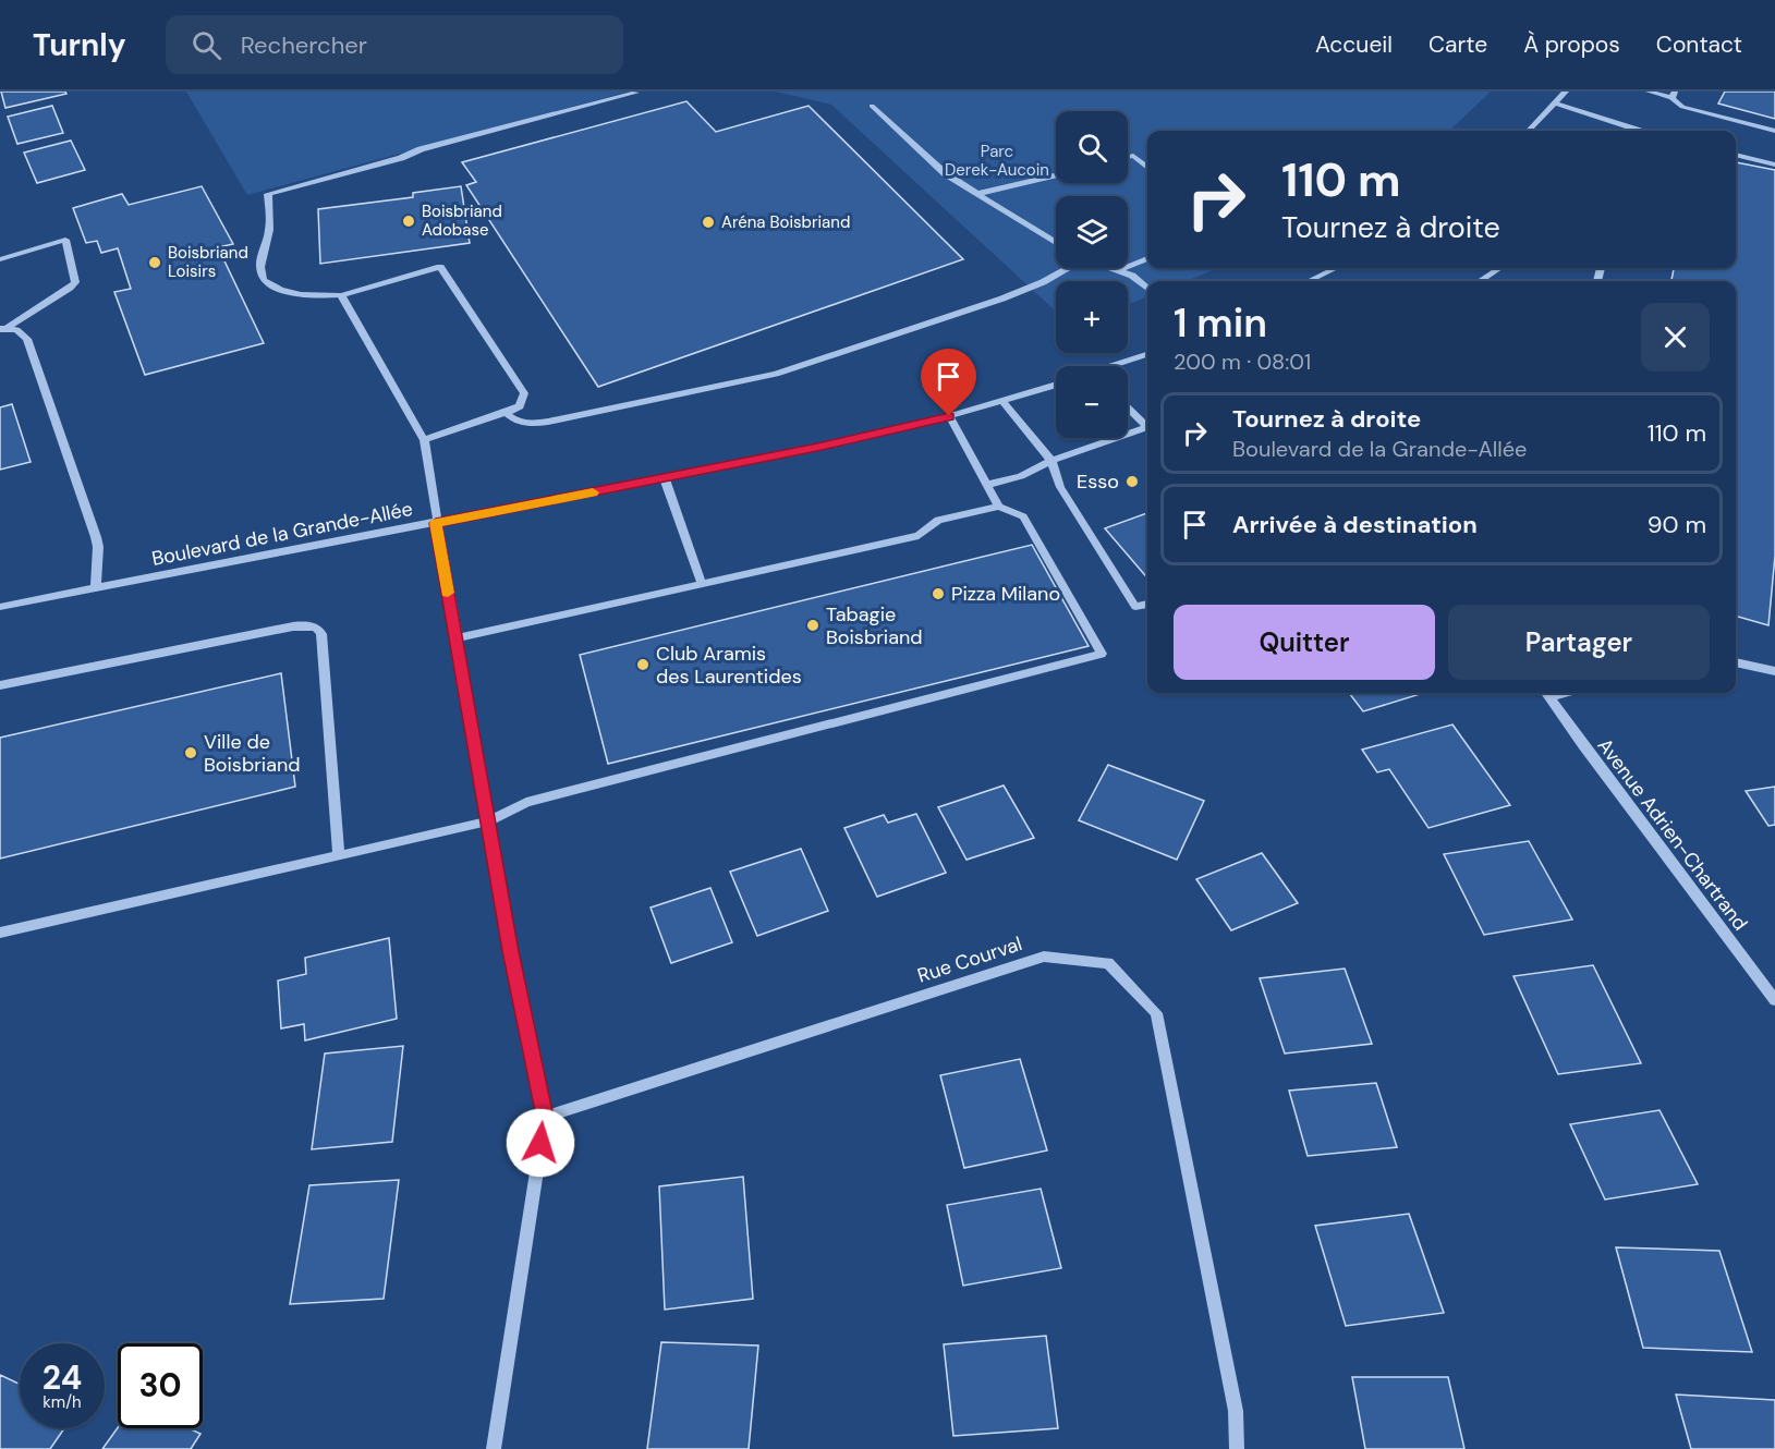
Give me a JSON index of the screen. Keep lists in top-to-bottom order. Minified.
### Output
{"streets":{"street":["Boulevard de la Grande-Allée","Avenue Adrien-Chartrand","Rue Courval"]},"parks":["Parc Derek-Aucoin"],"places":["Boisbriand Adobase","Aréna Boisbriand","Boisbriand Loisirs","Esso","Pizza Milano","Tabagie Boisbriand","Club Aramis des Laurentides","Ville de Boisbriand"],"page":{"header":"Turnly","search":"Rechercher","nav":["Accueil","Carte","À propos","Contact"],"map_buttons":["+","−"],"turn":["110 m","Tournez à droite"],"heading":["1 min","200 m · 08:01"],"list":[{"name":"Tournez à droite","note":"Boulevard de la Grande-Allée","value":"110 m"},{"name":"Arrivée à destination","value":"90 m"}],"buttons":["Quitter","Partager"],"speed":"24 km/h","limit":"30"}}
